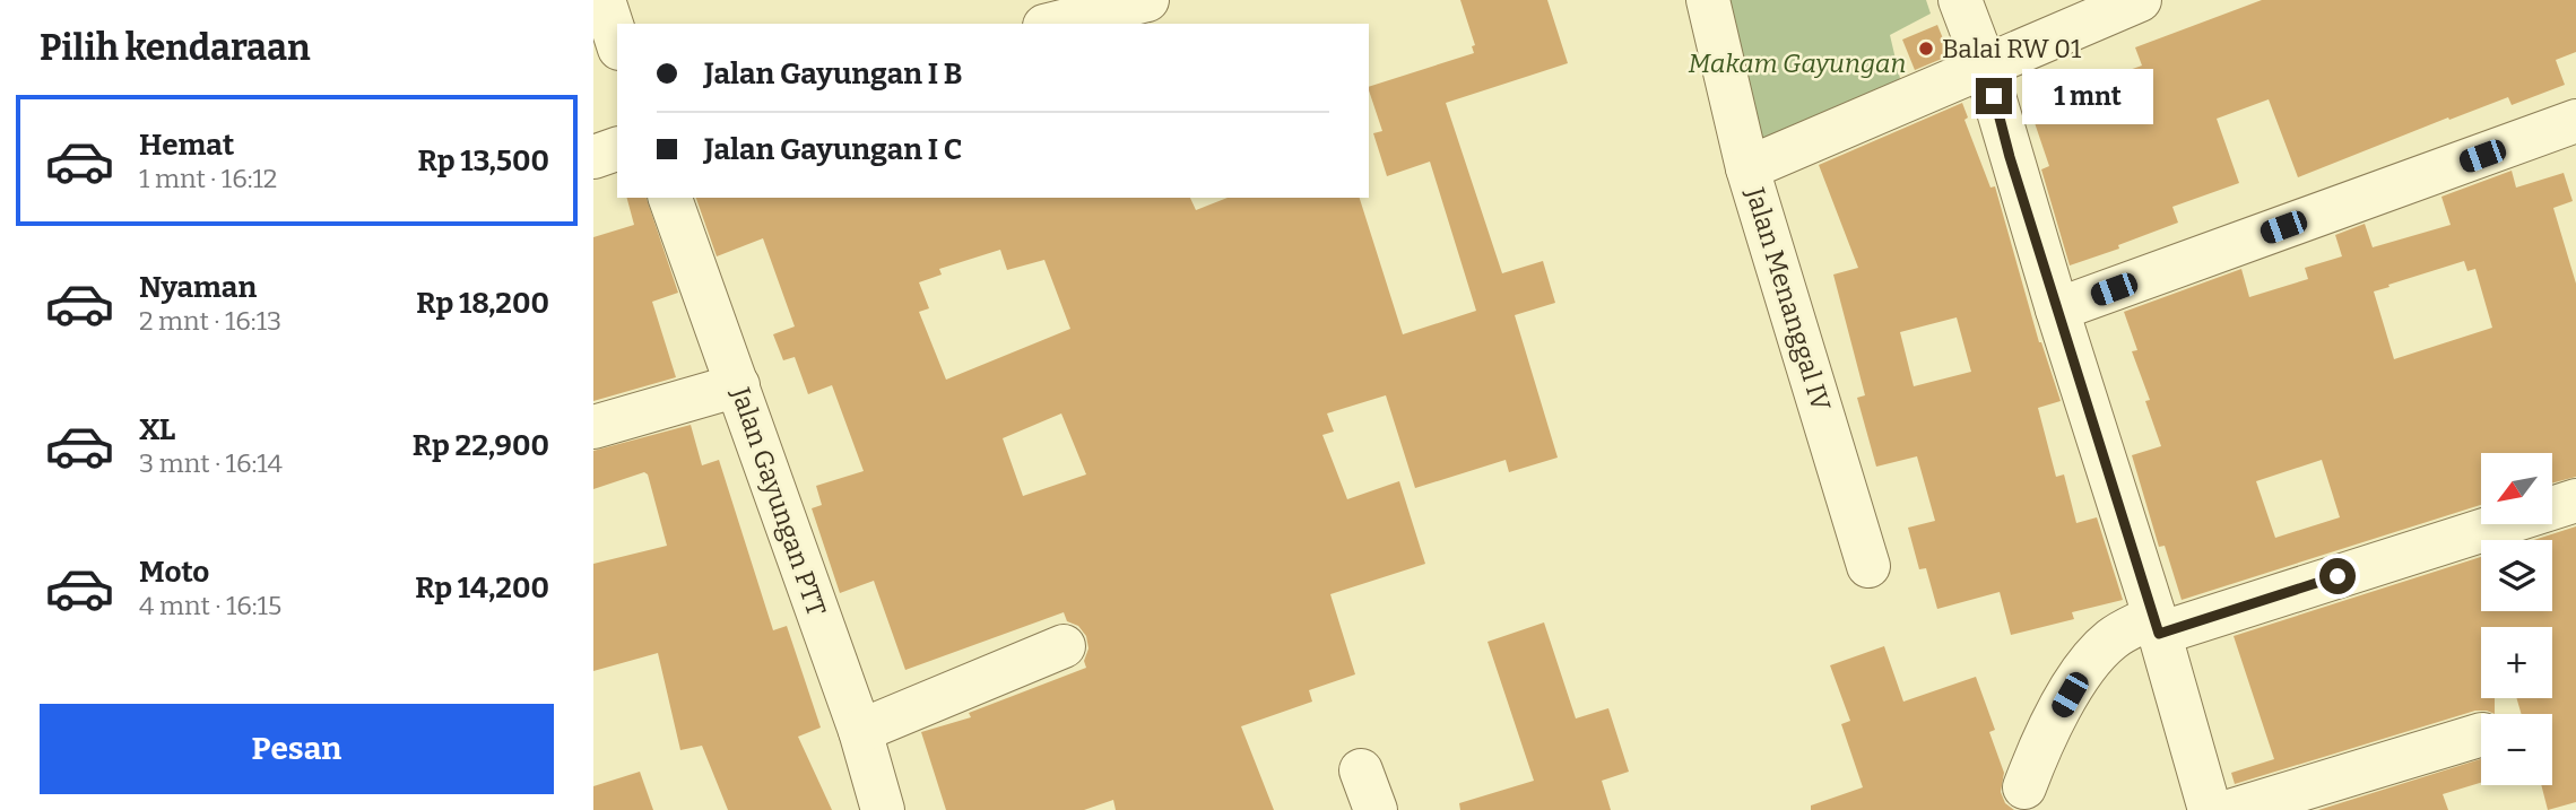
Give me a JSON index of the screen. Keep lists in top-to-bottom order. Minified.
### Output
{"streets":{"street":["Jalan Menanggal IV","Jalan Gayungan PTT"]},"parks":["Makam Gayungan"],"places":["Balai RW 01"],"north":"bottom left","page":{"heading":"Pilih kendaraan","banner":["Jalan Gayungan I B","Jalan Gayungan I C"],"bubble":"1 mnt","list":[{"name":"Hemat","note":"1 mnt · 16:12","value":"Rp 13,500"},{"name":"Nyaman","note":"2 mnt · 16:13","value":"Rp 18,200"},{"name":"XL","note":"3 mnt · 16:14","value":"Rp 22,900"},{"name":"Moto","note":"4 mnt · 16:15","value":"Rp 14,200"}],"map_buttons":["+","−"],"buttons":"Pesan"}}
